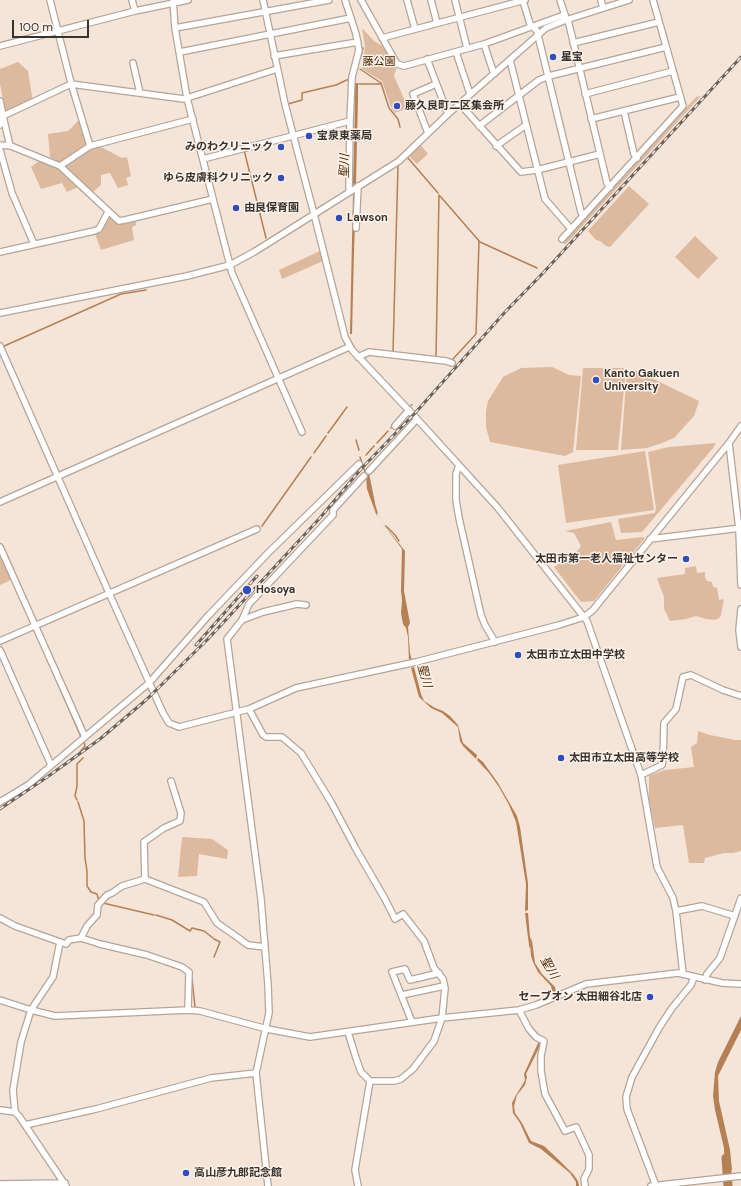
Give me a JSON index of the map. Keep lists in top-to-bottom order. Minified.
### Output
{"water":["聖川"],"parks":["藤公園"],"places":["星宝","藤久良町二区集会所","宝泉東薬局","みのわクリニック","ゆら皮膚科クリニック","由良保育園","Lawson","Kanto Gakuen University","太田市第一老人福祉センター","Hosoya","太田市立太田中学校","太田市立太田高等学校","セーブオン 太田細谷北店","高山彦九郎記念館"],"scale_bar":"100 m"}
